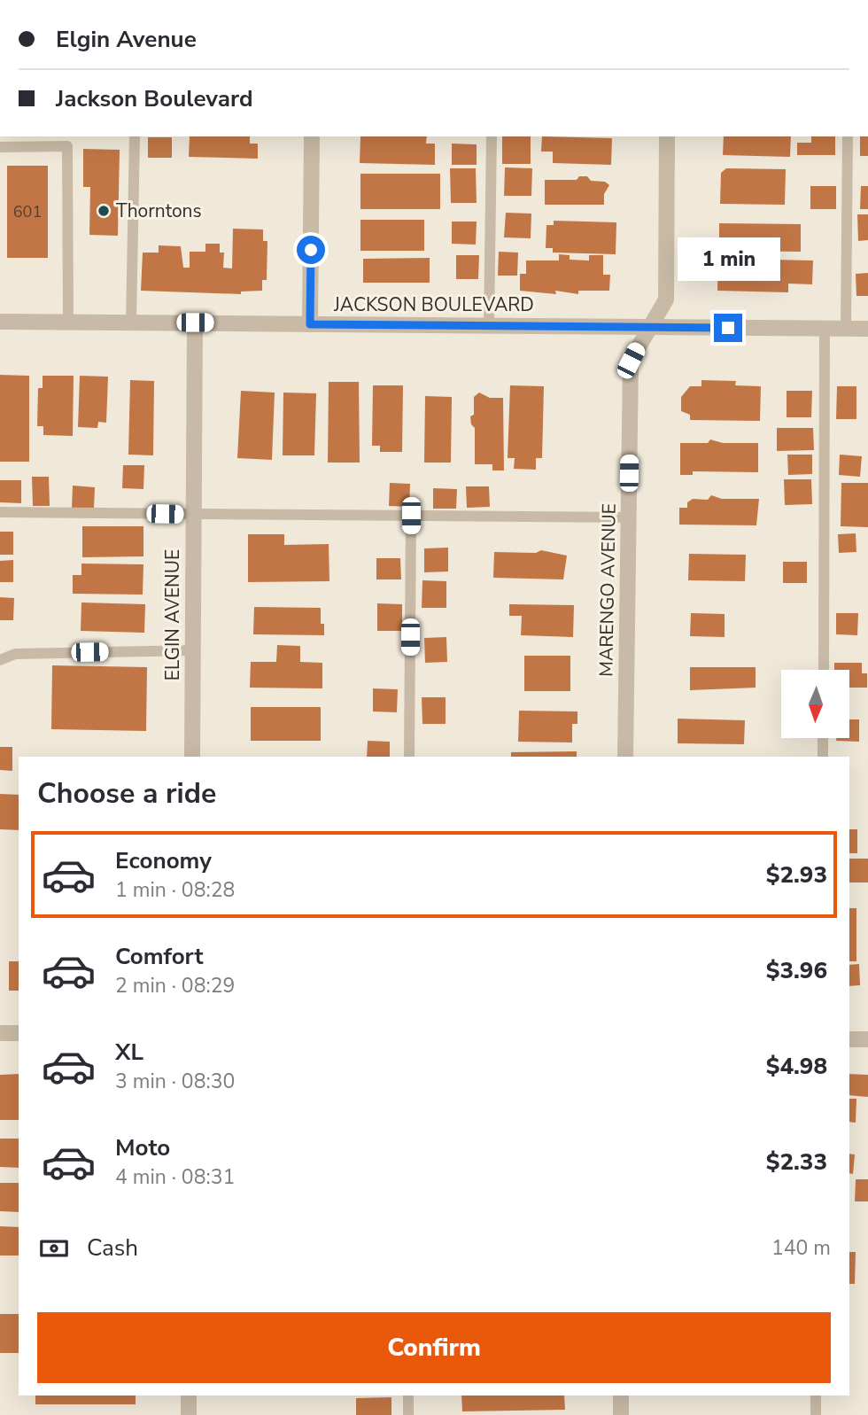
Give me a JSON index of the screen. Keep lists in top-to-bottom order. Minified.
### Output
{"streets":{"street":["JACKSON BOULEVARD","MARENGO AVENUE","ELGIN AVENUE"]},"crossings":[["JACKSON BOULEVARD","MARENGO AVENUE"],["JACKSON BOULEVARD","ELGIN AVENUE"]],"places":["Thorntons"],"house_numbers":["601"],"north":"bottom","page":{"banner":["Elgin Avenue","Jackson Boulevard"],"bubble":"1 min","heading":"Choose a ride","list":[{"name":"Economy","note":"1 min · 08:28","value":"$2.93"},{"name":"Comfort","note":"2 min · 08:29","value":"$3.96"},{"name":"XL","note":"3 min · 08:30","value":"$4.98"},{"name":"Moto","note":"4 min · 08:31","value":"$2.33"}],"pay":["Cash","140 m"],"buttons":"Confirm"}}
